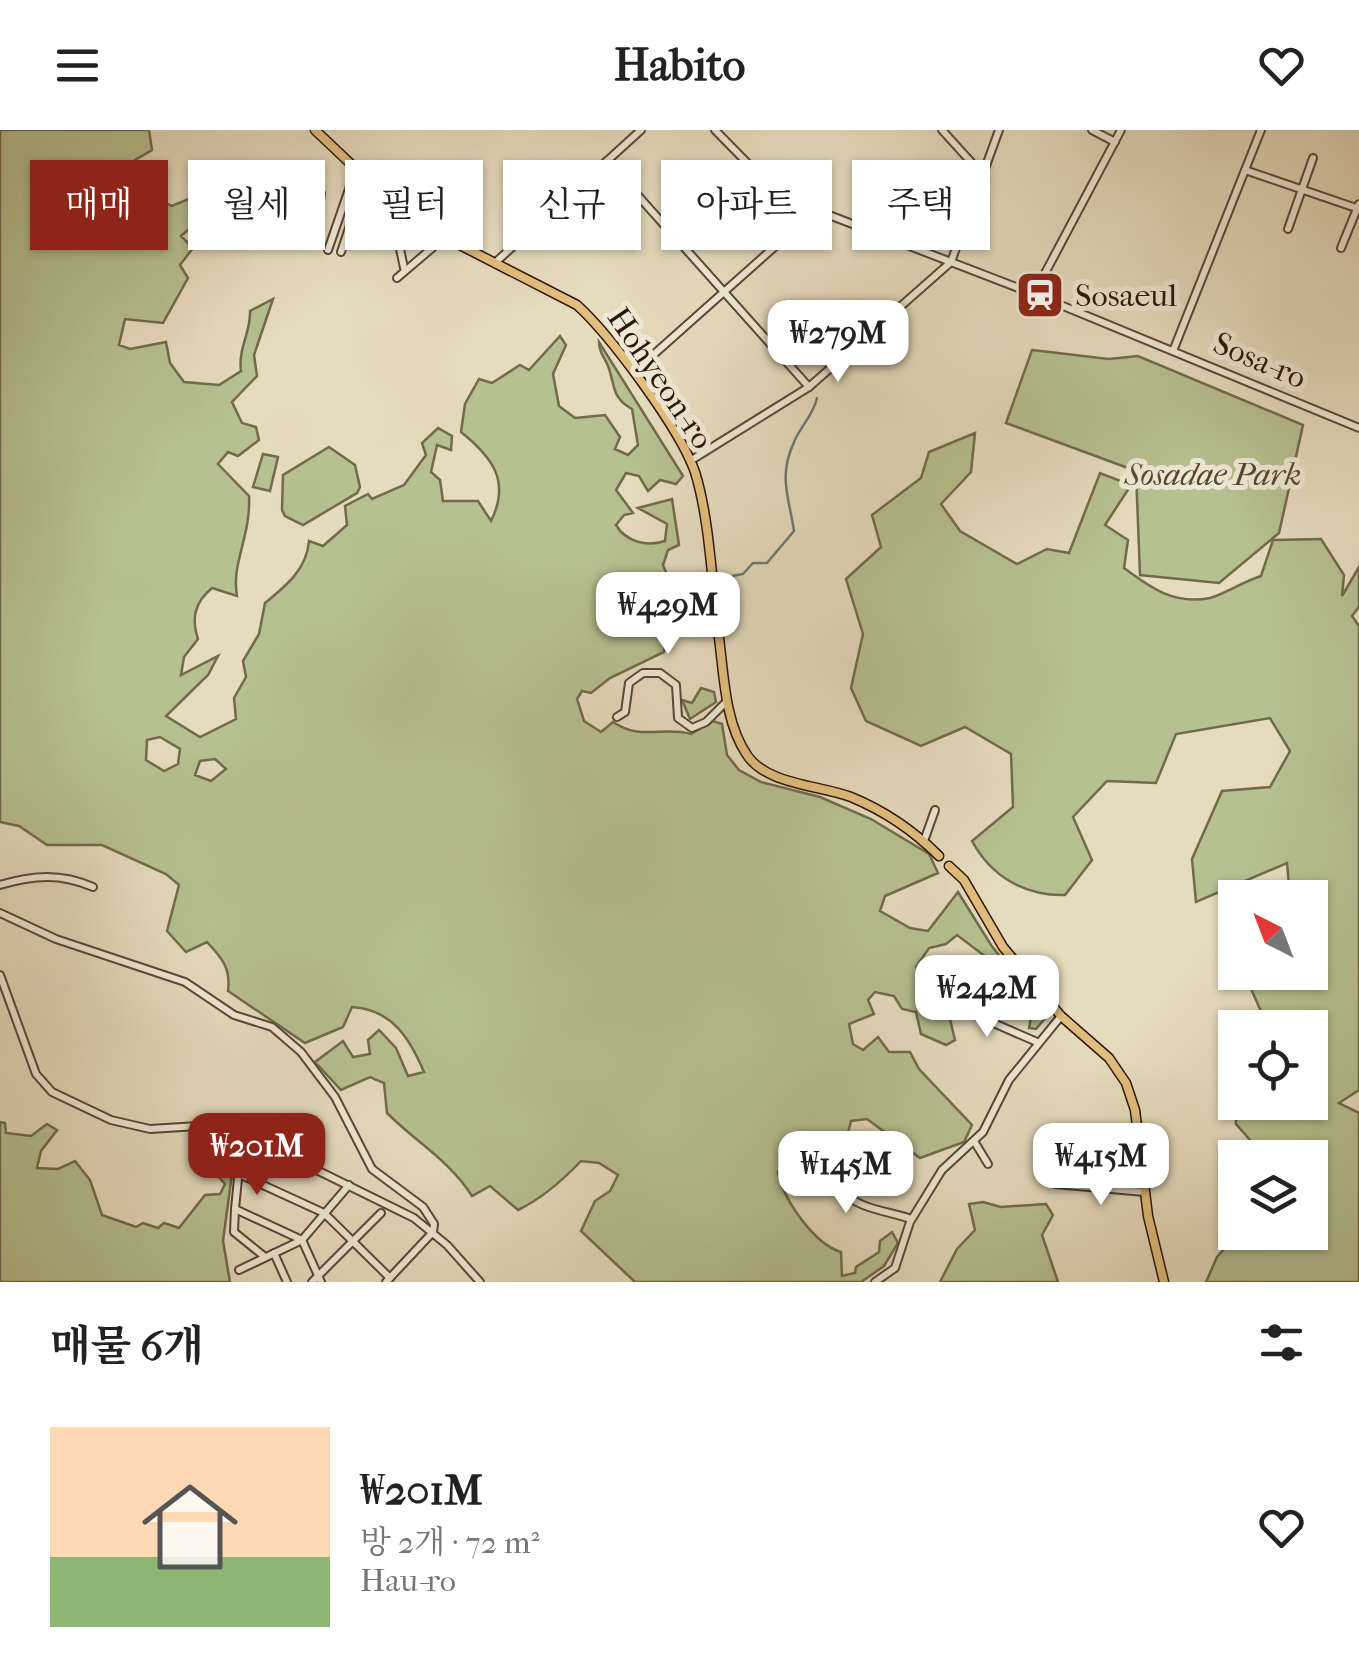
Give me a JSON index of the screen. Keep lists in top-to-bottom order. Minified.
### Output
{"streets":{"main road":["Hohyeon-ro"],"street":["Sosa-ro"]},"parks":["Sosadae Park"],"places":{"station":["Sosaeul"]},"north":"top left","page":{"header":"Habito","chip":["매매","월세","필터","신규","아파트","주택"],"price":["₩279M","₩429M","₩242M","₩201M","₩415M","₩145M"],"heading":"매물 6개","list":[{"name":"₩201M","note":"방 2개 · 72 m² · Hau-ro"}]}}
